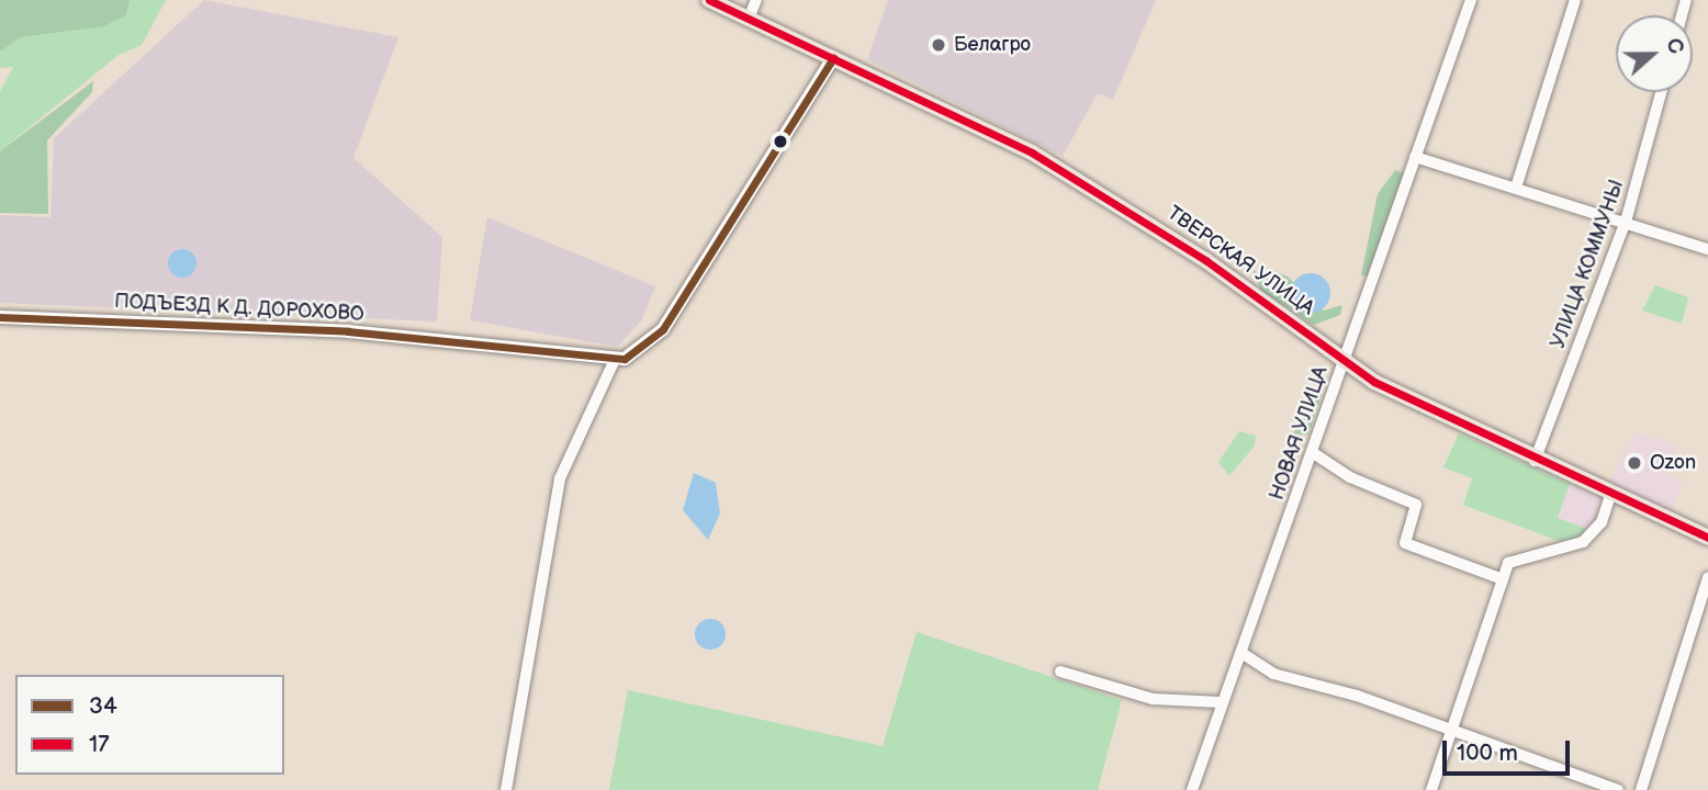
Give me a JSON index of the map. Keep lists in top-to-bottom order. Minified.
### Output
{"streets":{"main road":["ТВЕРСКАЯ УЛИЦА"],"street":["УЛИЦА КОММУНЫ","ПОДЪЕЗД К Д. ДОРОХОВО","НОВАЯ УЛИЦА"]},"crossings":[["ТВЕРСКАЯ УЛИЦА","УЛИЦА КОММУНЫ"],["ТВЕРСКАЯ УЛИЦА","НОВАЯ УЛИЦА"]],"places":["Белагро","Ozon"],"lines":["transit line 17","transit line 34"],"legend":["34","17"],"scale_bar":"100 m","north":"right"}
